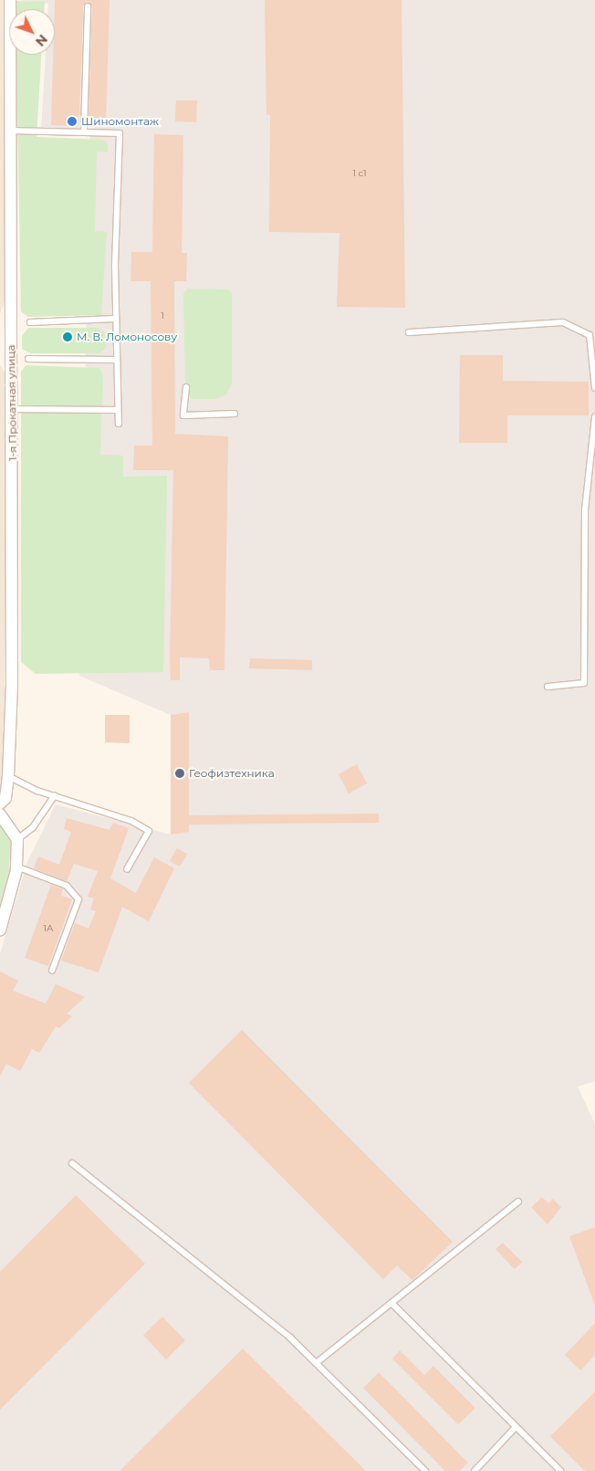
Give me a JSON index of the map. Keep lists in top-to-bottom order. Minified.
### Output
{"streets":{"street":["1-я Прокатная улица"]},"places":["Шиномонтаж","М. В. Ломоносову","Геофизтехника"],"house_numbers":["1 c1","1","1А"],"north":"bottom right"}
